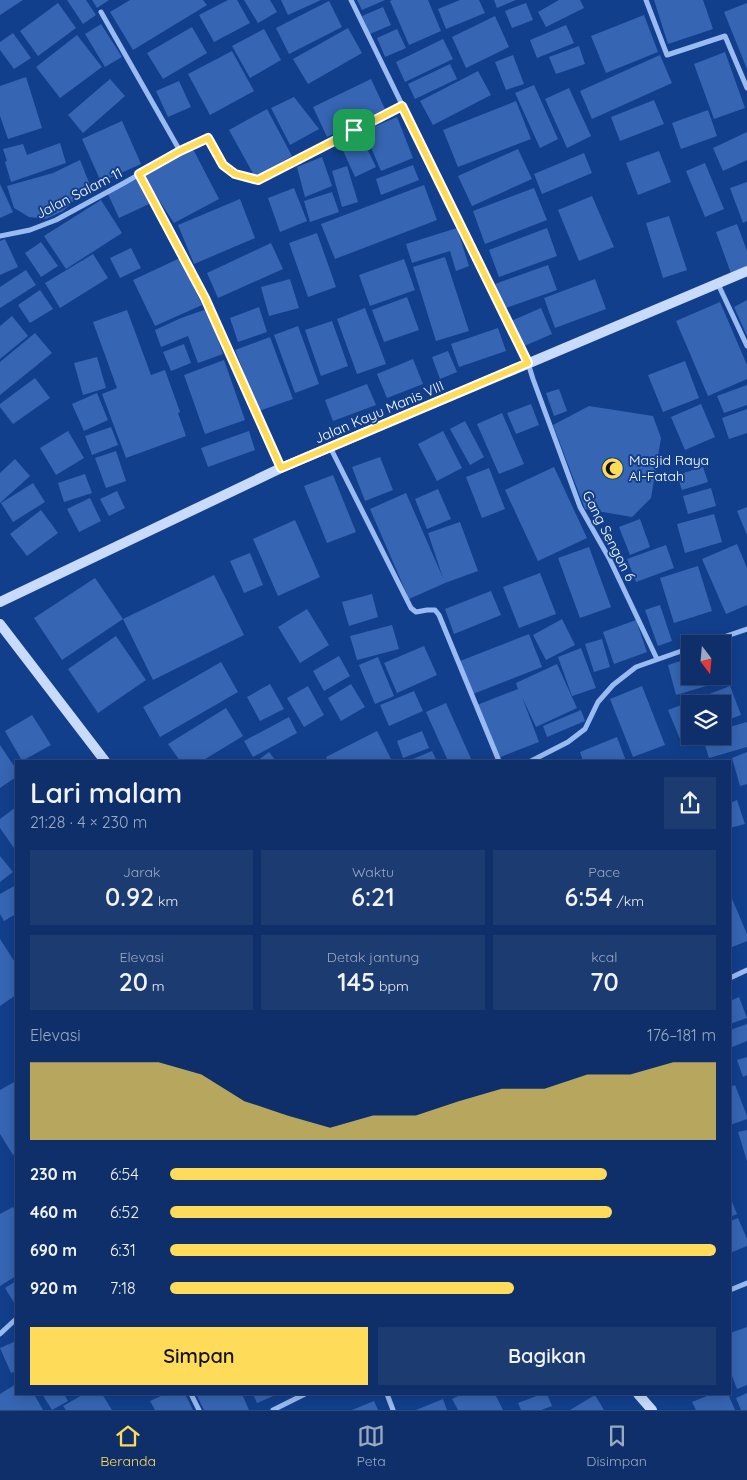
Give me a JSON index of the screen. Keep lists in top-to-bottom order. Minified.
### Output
{"streets":{"street":["Jalan Salam 11","Jalan Kayu Manis VIII","Gang Sengon 6"]},"crossings":[["Jalan Salam 11","Gang Sengon 6"],["Jalan Kayu Manis VIII","Gang Sengon 6"]],"places":{"mosque":["Masjid Raya Al-Fatah"]},"north":"bottom","page":{"heading":["Lari malam","21:28 · 4 × 230 m"],"stats":[["Jarak","0.92 km"],["Waktu","6:21"],["Pace","6:54 /km"],["Elevasi","20 m"],["Detak jantung","145 bpm"],["kcal","70"]],"chart":["Elevasi","176–181 m"],"list":[{"name":"230 m","note":"6:54"},{"name":"460 m","note":"6:52"},{"name":"690 m","note":"6:31"},{"name":"920 m","note":"7:18"}],"buttons":["Simpan","Bagikan"],"tabs":["Beranda","Peta","Disimpan"]}}
